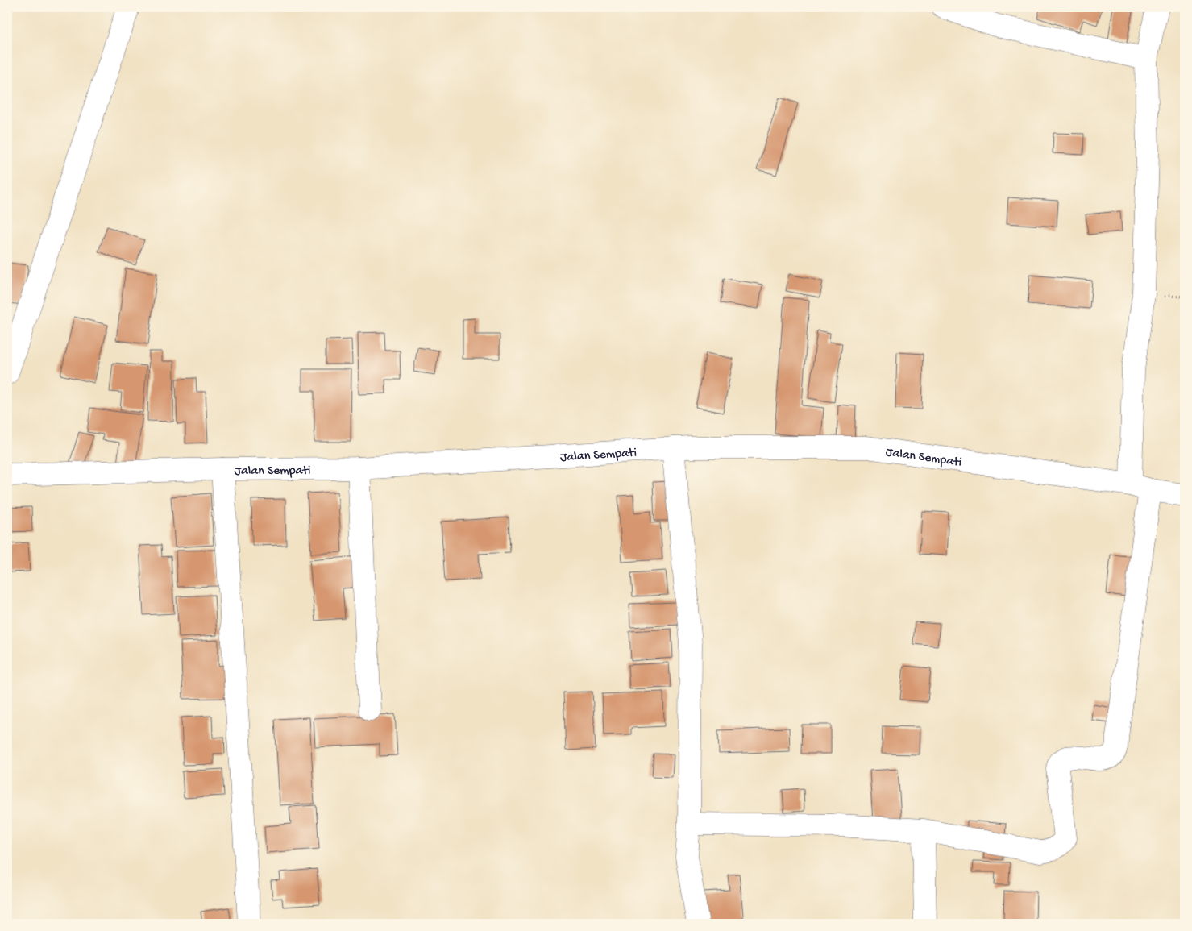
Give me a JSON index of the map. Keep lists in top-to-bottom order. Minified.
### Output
{"streets":{"street":["Jalan Sempati"]}}
